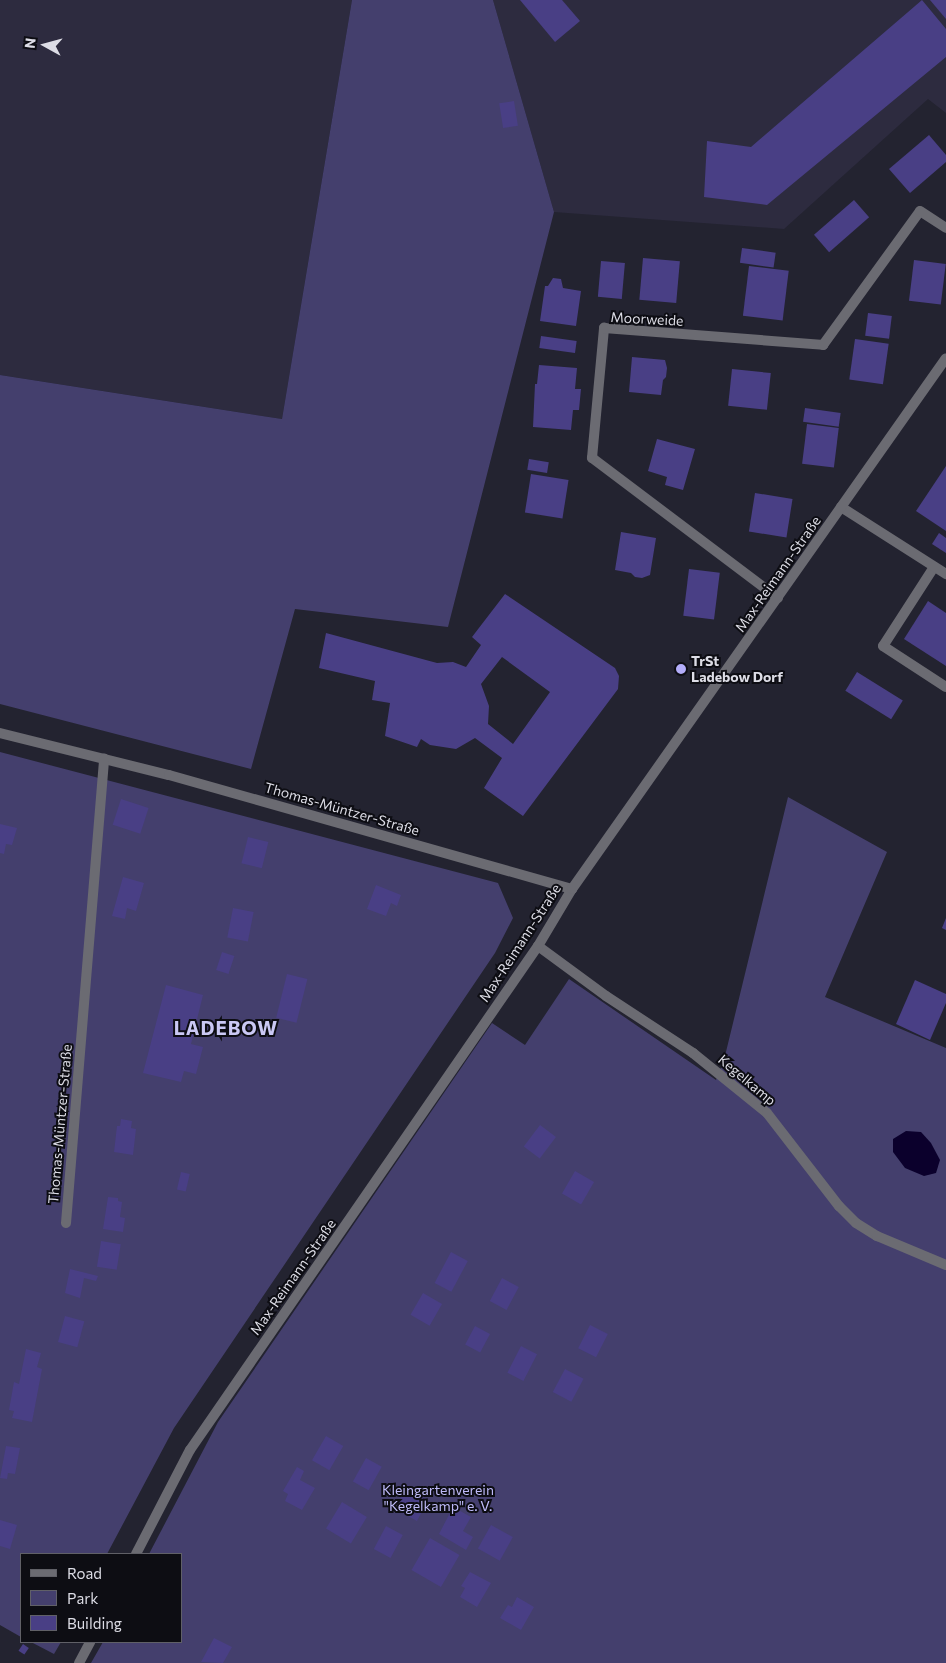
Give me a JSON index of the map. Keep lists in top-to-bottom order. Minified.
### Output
{"streets":{"street":["Moorweide","Max-Reimann-Straße","Thomas-Müntzer-Straße","Kegelkamp"]},"crossings":[["Moorweide","Max-Reimann-Straße"],["Max-Reimann-Straße","Thomas-Müntzer-Straße"],["Max-Reimann-Straße","Kegelkamp"]],"districts":["LADEBOW"],"parks":["Kleingartenverein \"Kegelkamp\" e. V."],"places":["TrSt Ladebow Dorf"],"legend":["Road","Park","Building"],"north":"left"}
